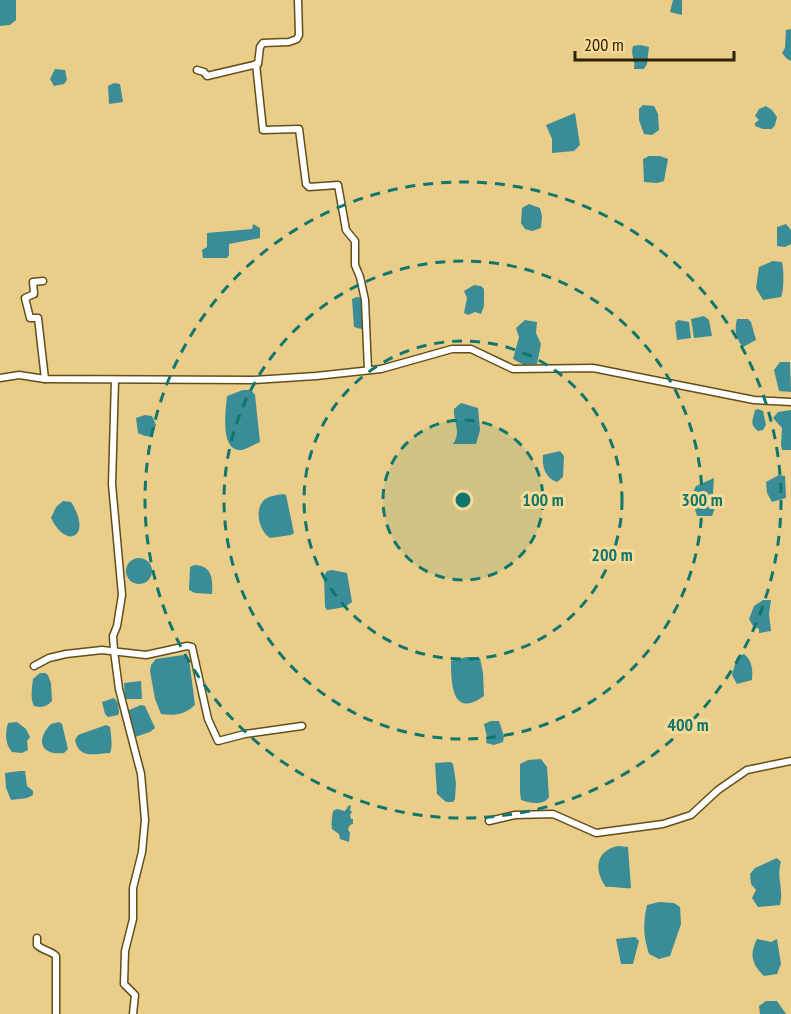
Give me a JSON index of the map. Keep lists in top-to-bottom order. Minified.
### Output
{"scale_bar":"200 m","rings":["100 m","300 m","200 m","400 m"]}
